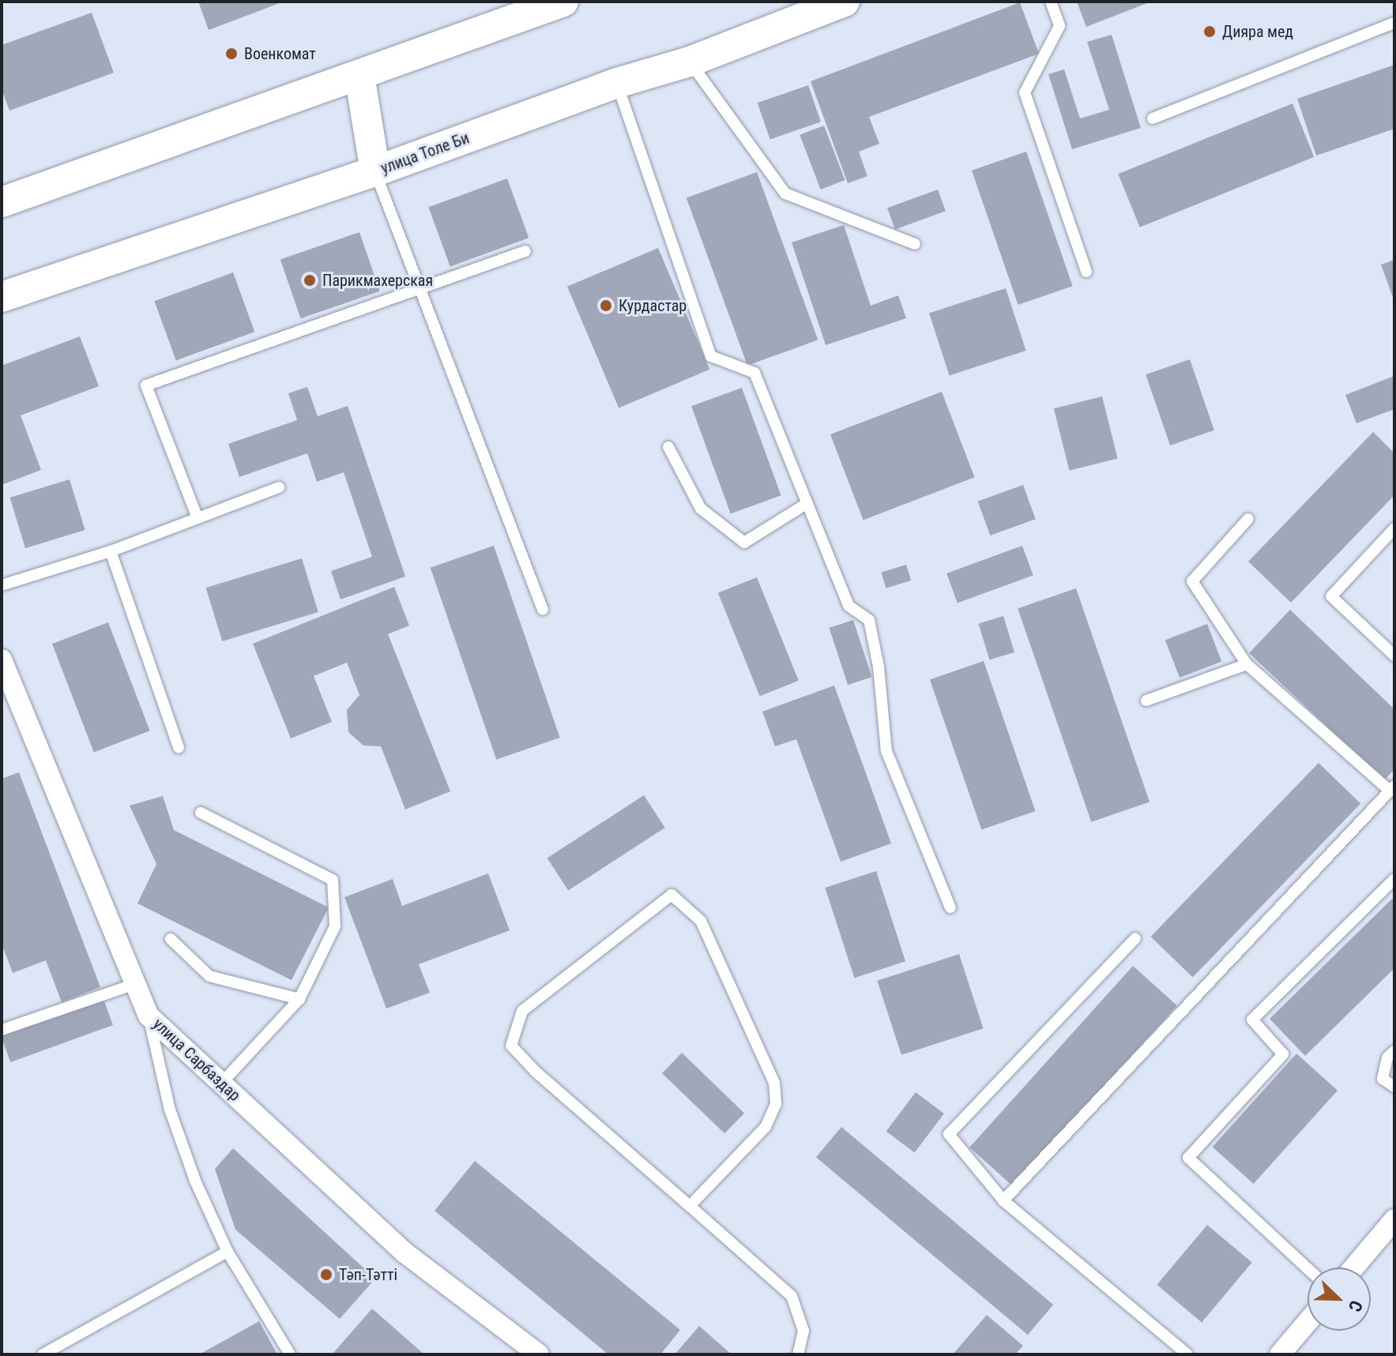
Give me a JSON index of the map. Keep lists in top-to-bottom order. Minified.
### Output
{"streets":{"main road":["улица Толе Би"],"street":["улица Сарбаздар"]},"places":["Дияра мед","Военкомат","Парикмахерская","Курдастар","Тәп-Тәтті"],"north":"bottom right"}
